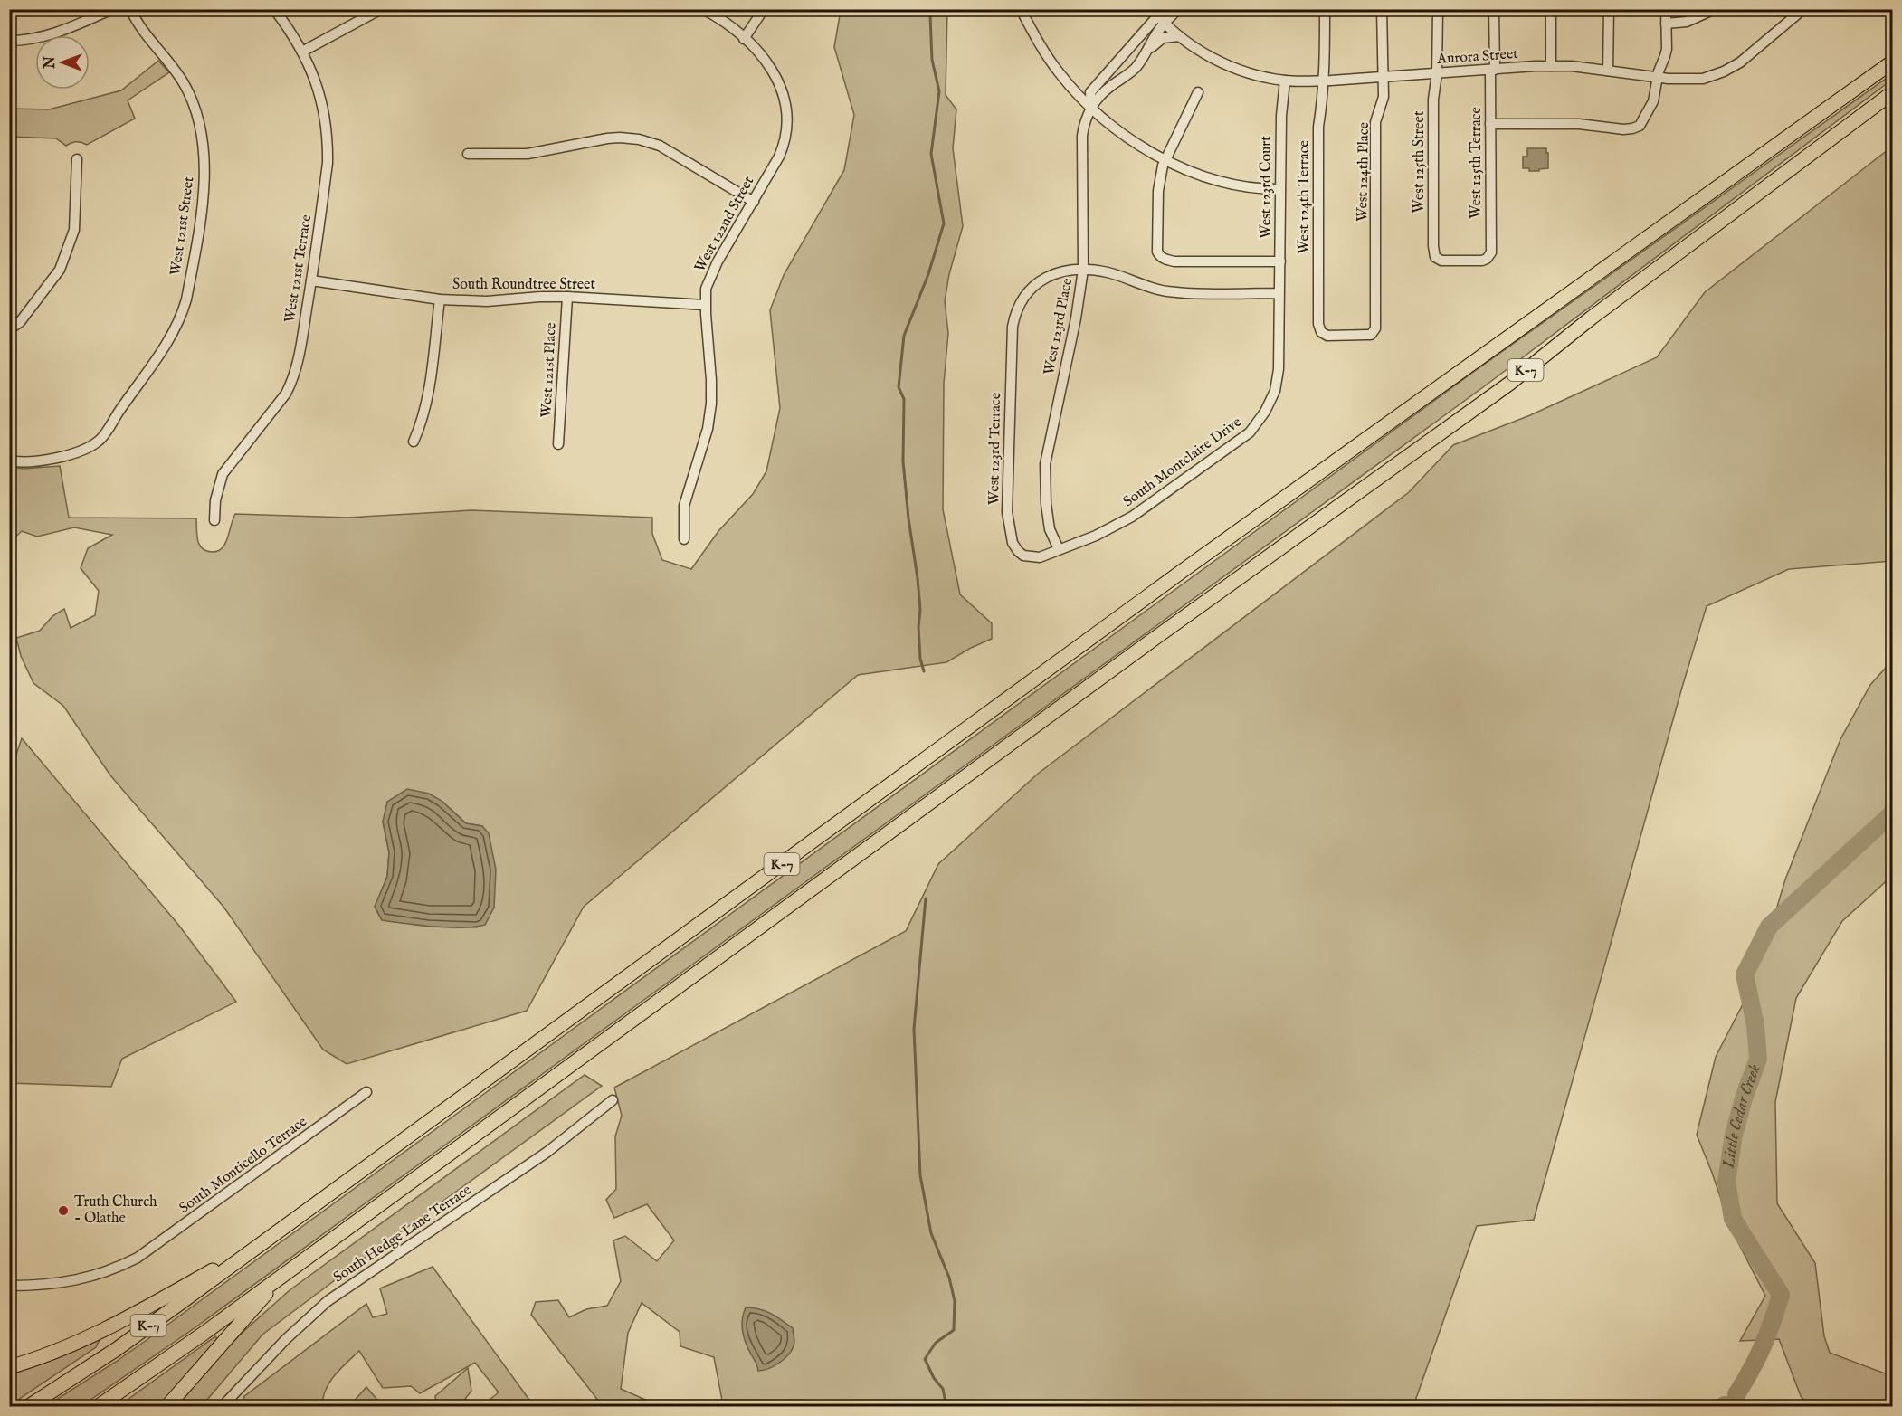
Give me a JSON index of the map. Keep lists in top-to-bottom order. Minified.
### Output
{"streets":{"highway":["K-7"],"street":["Aurora Street","West 125th Street","West 125th Terrace","West 124th Place","West 123rd Court","West 124th Terrace","West 122nd Street","West 121st Street","West 121st Terrace","South Roundtree Street","West 123rd Place","West 121st Place","West 123rd Terrace","South Montclaire Drive","South Monticello Terrace","South Hedge Lane Terrace"]},"crossings":[["Aurora Street","West 125th Street"],["Aurora Street","West 125th Terrace"],["Aurora Street","West 124th Place"],["Aurora Street","West 123rd Court"],["Aurora Street","West 124th Terrace"],["Aurora Street","West 123rd Place"],["West 125th Street","West 125th Terrace"],["West 124th Place","West 124th Terrace"],["West 123rd Court","South Montclaire Drive"],["West 122nd Street","South Roundtree Street"],["West 121st Terrace","South Roundtree Street"],["South Roundtree Street","West 121st Place"],["West 123rd Place","West 123rd Terrace"],["West 123rd Place","South Montclaire Drive"],["West 123rd Terrace","South Montclaire Drive"]],"water":["Little Cedar Creek"],"places":["Truth Church - Olathe"],"north":"left"}
